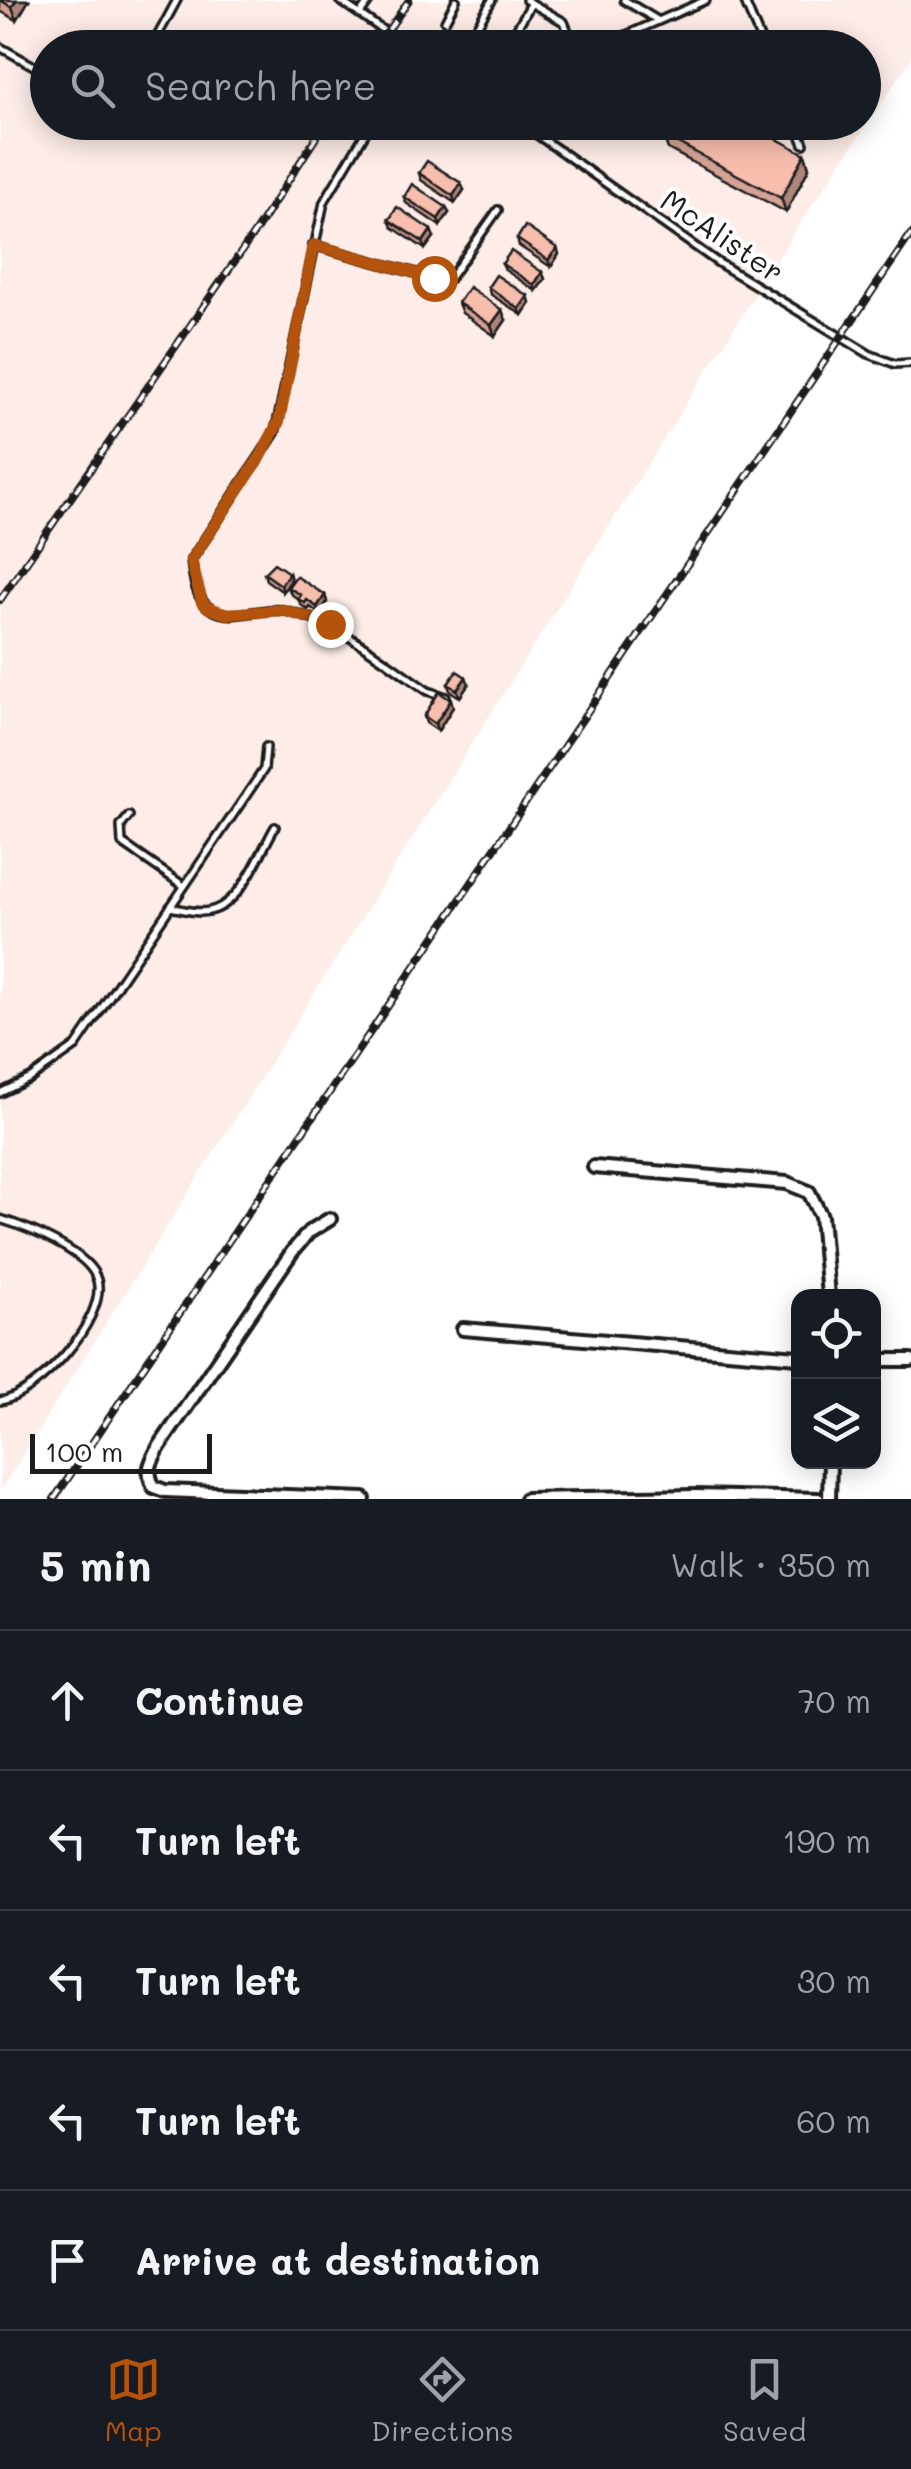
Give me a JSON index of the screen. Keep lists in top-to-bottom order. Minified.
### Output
{"streets":{"lane":["McAlister"]},"scale_bar":"100 m","page":{"search":"Search here","scale":"100 m","heading":["5 min","Walk · 350 m"],"list":[["Continue","70 m"],["Turn left","190 m"],["Turn left","30 m"],["Turn left","60 m"],"Arrive at destination"],"nav":["Map","Directions","Saved"]}}
